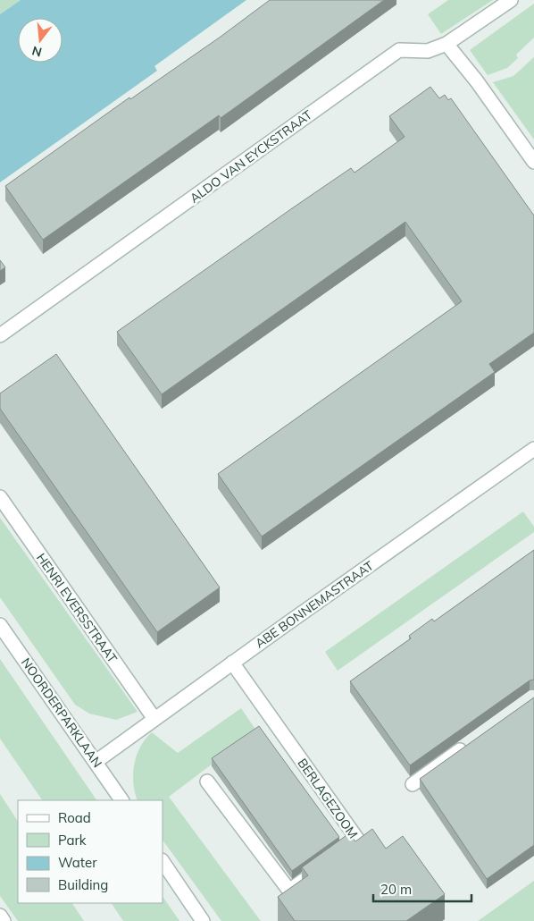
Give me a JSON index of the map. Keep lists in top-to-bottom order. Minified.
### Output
{"streets":{"street":["ALDO VAN EYCKSTRAAT","ABE BONNEMASTRAAT","HENRI EVERSSTRAAT","NOORDERPARKLAAN","BERLAGEZOOM"]},"crossings":[["ABE BONNEMASTRAAT","HENRI EVERSSTRAAT"],["ABE BONNEMASTRAAT","NOORDERPARKLAAN"],["ABE BONNEMASTRAAT","BERLAGEZOOM"]],"legend":["Road","Park","Water","Building"],"scale_bar":"20 m","north":"bottom"}
